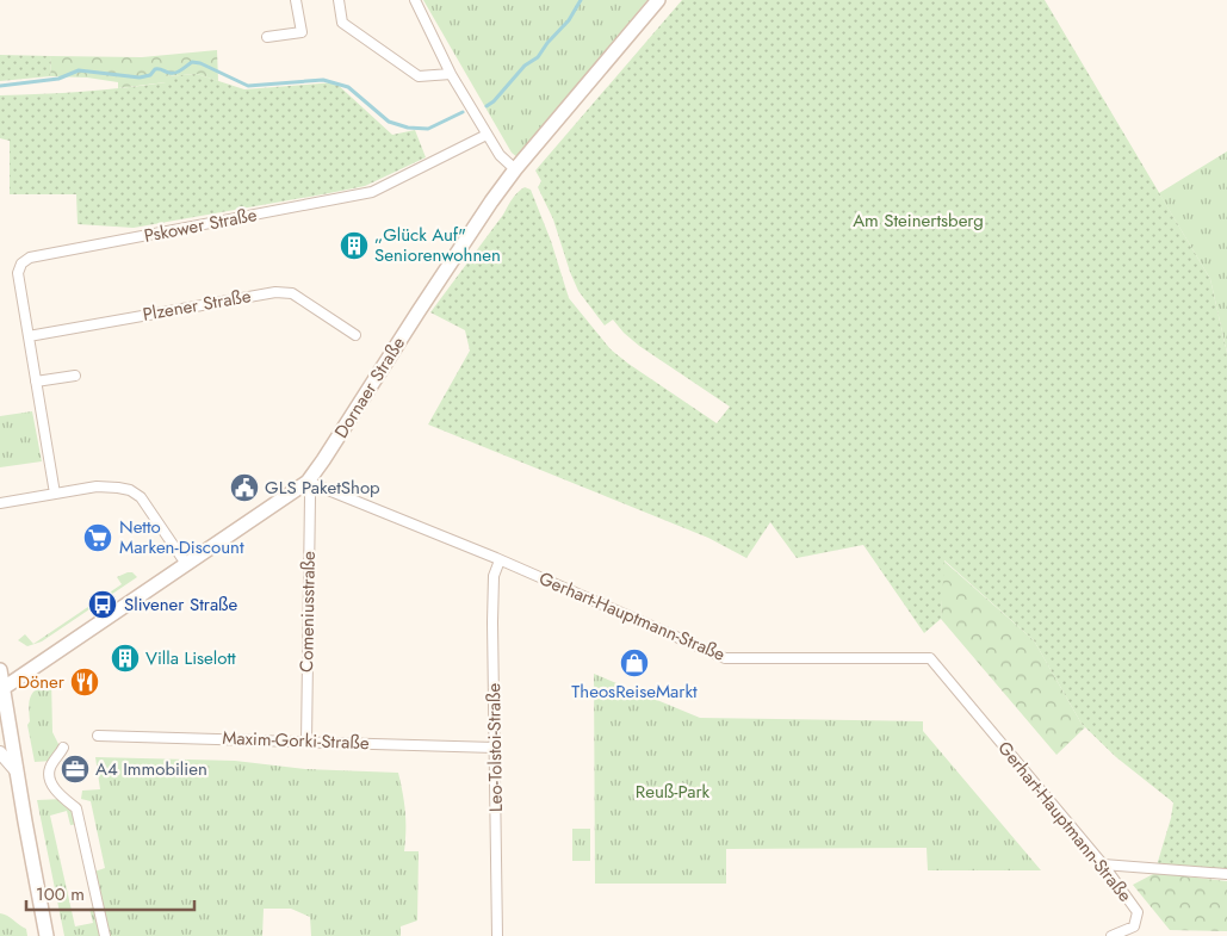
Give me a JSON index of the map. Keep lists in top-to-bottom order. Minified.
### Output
{"streets":{"main road":["Dornaer Straße"],"street":["Pskower Straße","Plzener Straße","Comeniusstraße","Gerhart-Hauptmann-Straße","Maxim-Gorki-Straße","Leo-Tolstoi-Straße"]},"crossings":[["Pskower Straße","Plzener Straße"],["Dornaer Straße","Comeniusstraße"],["Dornaer Straße","Gerhart-Hauptmann-Straße"],["Comeniusstraße","Gerhart-Hauptmann-Straße"],["Comeniusstraße","Maxim-Gorki-Straße"],["Gerhart-Hauptmann-Straße","Leo-Tolstoi-Straße"],["Maxim-Gorki-Straße","Leo-Tolstoi-Straße"]],"parks":["Am Steinertsberg","Reuß-Park"],"places":{"building":["„Glück Auf\" Seniorenwohnen","Villa Liselott"],"public building":["GLS PaketShop"],"supermarket":["Netto Marken-Discount"],"bus stop":["Slivener Straße"],"shop":["TheosReiseMarkt"],"restaurant":["Döner"],"office":["A4 Immobilien"]},"scale_bar":"100 m"}
